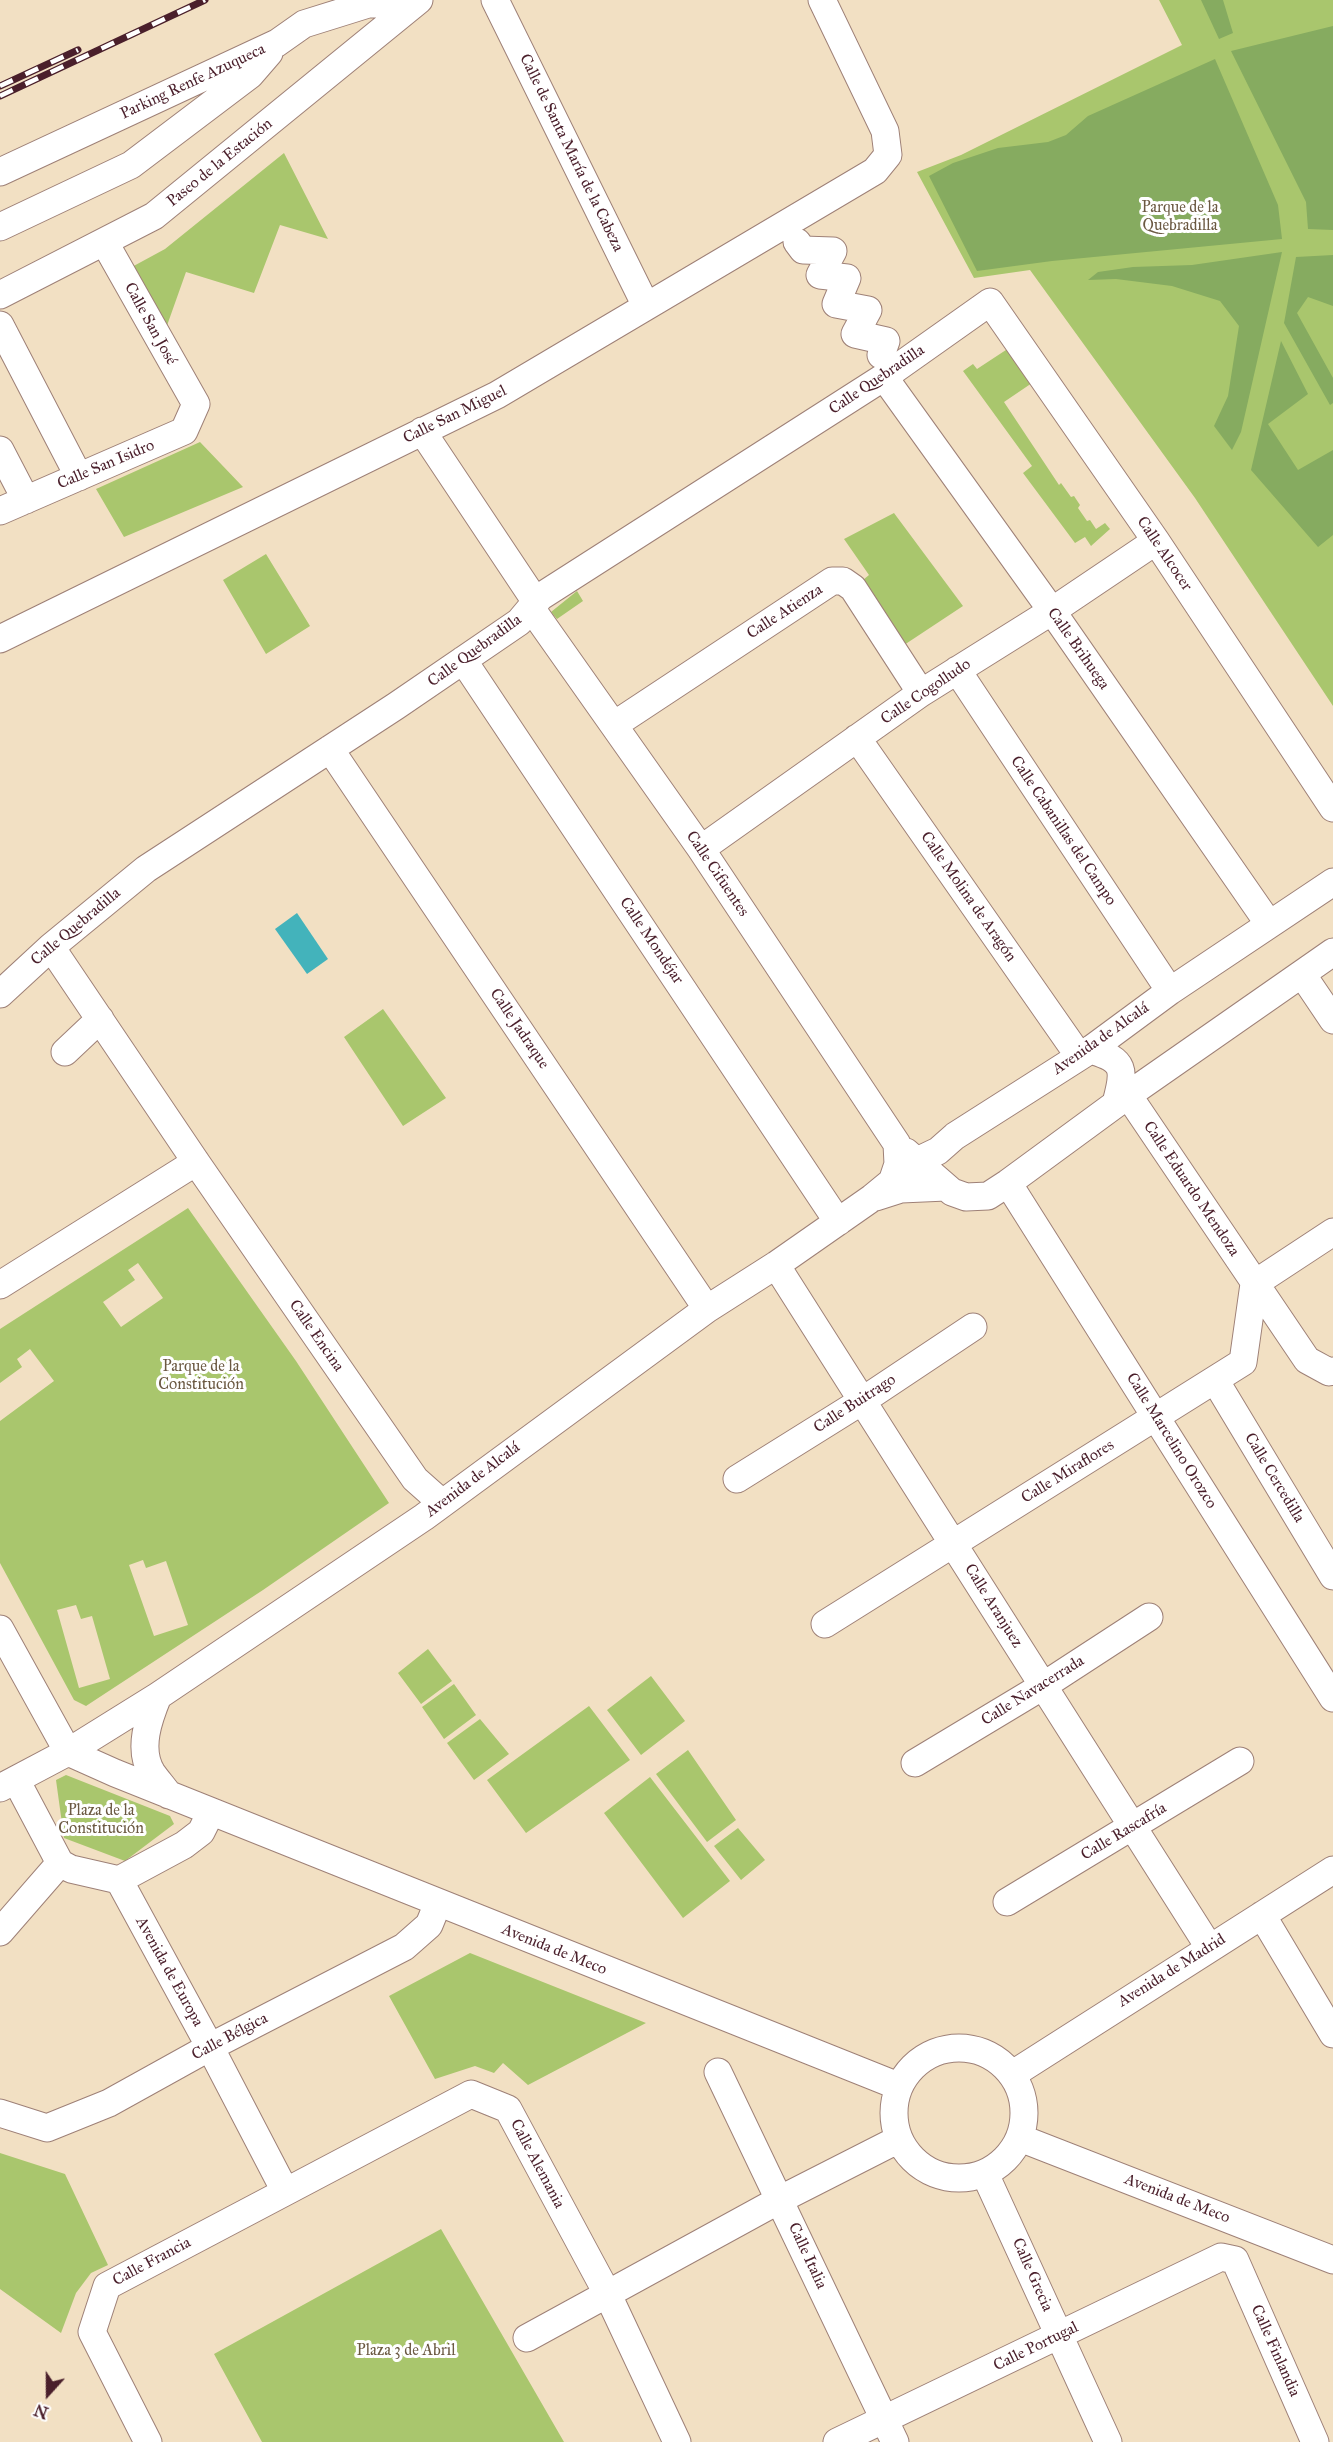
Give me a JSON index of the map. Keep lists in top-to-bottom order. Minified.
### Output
{"streets":{"street":["Parking Renfe Azuqueca","Calle de Santa María de la Cabeza","Paseo de la Estación","Calle San José","Calle Quebradilla","Calle San Miguel","Calle San Isidro","Calle Alcocer","Calle Atienza","Calle Brihuega","Calle Cogolludo","Calle Cabanillas del Campo","Calle Cifuentes","Calle Molina de Aragón","Calle Mondéjar","Calle Jadraque","Avenida de Alcalá","Calle Eduardo Mendoza","Calle Encina","Calle Buitrago","Calle Marcelino Orozco","Calle Miraflores","Calle Cercedilla","Calle Aranjuez","Calle Navacerrada","Calle Rascafría","Avenida de Meco","Avenida de Madrid","Avenida de Europa","Calle Bélgica","Calle Alemania","Calle Italia","Calle Francia","Calle Grecia","Calle Portugal","Calle Finlandia"]},"crossings":[["Calle de Santa María de la Cabeza","Calle San Miguel"],["Paseo de la Estación","Calle San José"],["Calle San José","Calle San Isidro"],["Calle Quebradilla","Calle Alcocer"],["Calle Quebradilla","Calle Brihuega"],["Calle Quebradilla","Calle Cifuentes"],["Calle Quebradilla","Calle Mondéjar"],["Calle Quebradilla","Calle Jadraque"],["Calle Quebradilla","Calle Encina"],["Calle San Miguel","Calle Cifuentes"],["Calle Alcocer","Calle Cogolludo"],["Calle Atienza","Calle Cogolludo"],["Calle Atienza","Calle Cifuentes"],["Calle Brihuega","Calle Cogolludo"],["Calle Brihuega","Avenida de Alcalá"],["Calle Cogolludo","Calle Cabanillas del Campo"],["Calle Cogolludo","Calle Cifuentes"],["Calle Cogolludo","Calle Molina de Aragón"],["Calle Cabanillas del Campo","Avenida de Alcalá"],["Calle Cifuentes","Avenida de Alcalá"],["Calle Molina de Aragón","Avenida de Alcalá"],["Calle Mondéjar","Avenida de Alcalá"],["Calle Jadraque","Avenida de Alcalá"],["Avenida de Alcalá","Calle Eduardo Mendoza"],["Avenida de Alcalá","Calle Encina"],["Avenida de Alcalá","Calle Marcelino Orozco"],["Avenida de Alcalá","Calle Aranjuez"],["Avenida de Alcalá","Avenida de Meco"],["Calle Eduardo Mendoza","Calle Miraflores"],["Calle Buitrago","Calle Aranjuez"],["Calle Marcelino Orozco","Calle Miraflores"],["Calle Miraflores","Calle Cercedilla"],["Calle Miraflores","Calle Aranjuez"],["Calle Aranjuez","Calle Navacerrada"],["Calle Aranjuez","Calle Rascafría"],["Calle Aranjuez","Avenida de Madrid"],["Avenida de Meco","Avenida de Madrid"],["Avenida de Meco","Calle Bélgica"],["Avenida de Meco","Calle Grecia"],["Avenida de Madrid","Calle Grecia"],["Avenida de Europa","Calle Bélgica"],["Avenida de Europa","Calle Alemania"],["Avenida de Europa","Calle Francia"],["Calle Alemania","Calle Francia"],["Calle Italia","Calle Portugal"],["Calle Grecia","Calle Portugal"],["Calle Portugal","Calle Finlandia"]],"parks":["Parque de la Quebradilla","Parque de la Constitución","Plaza de la Constitución","Plaza 3 de Abril"],"north":"bottom"}
